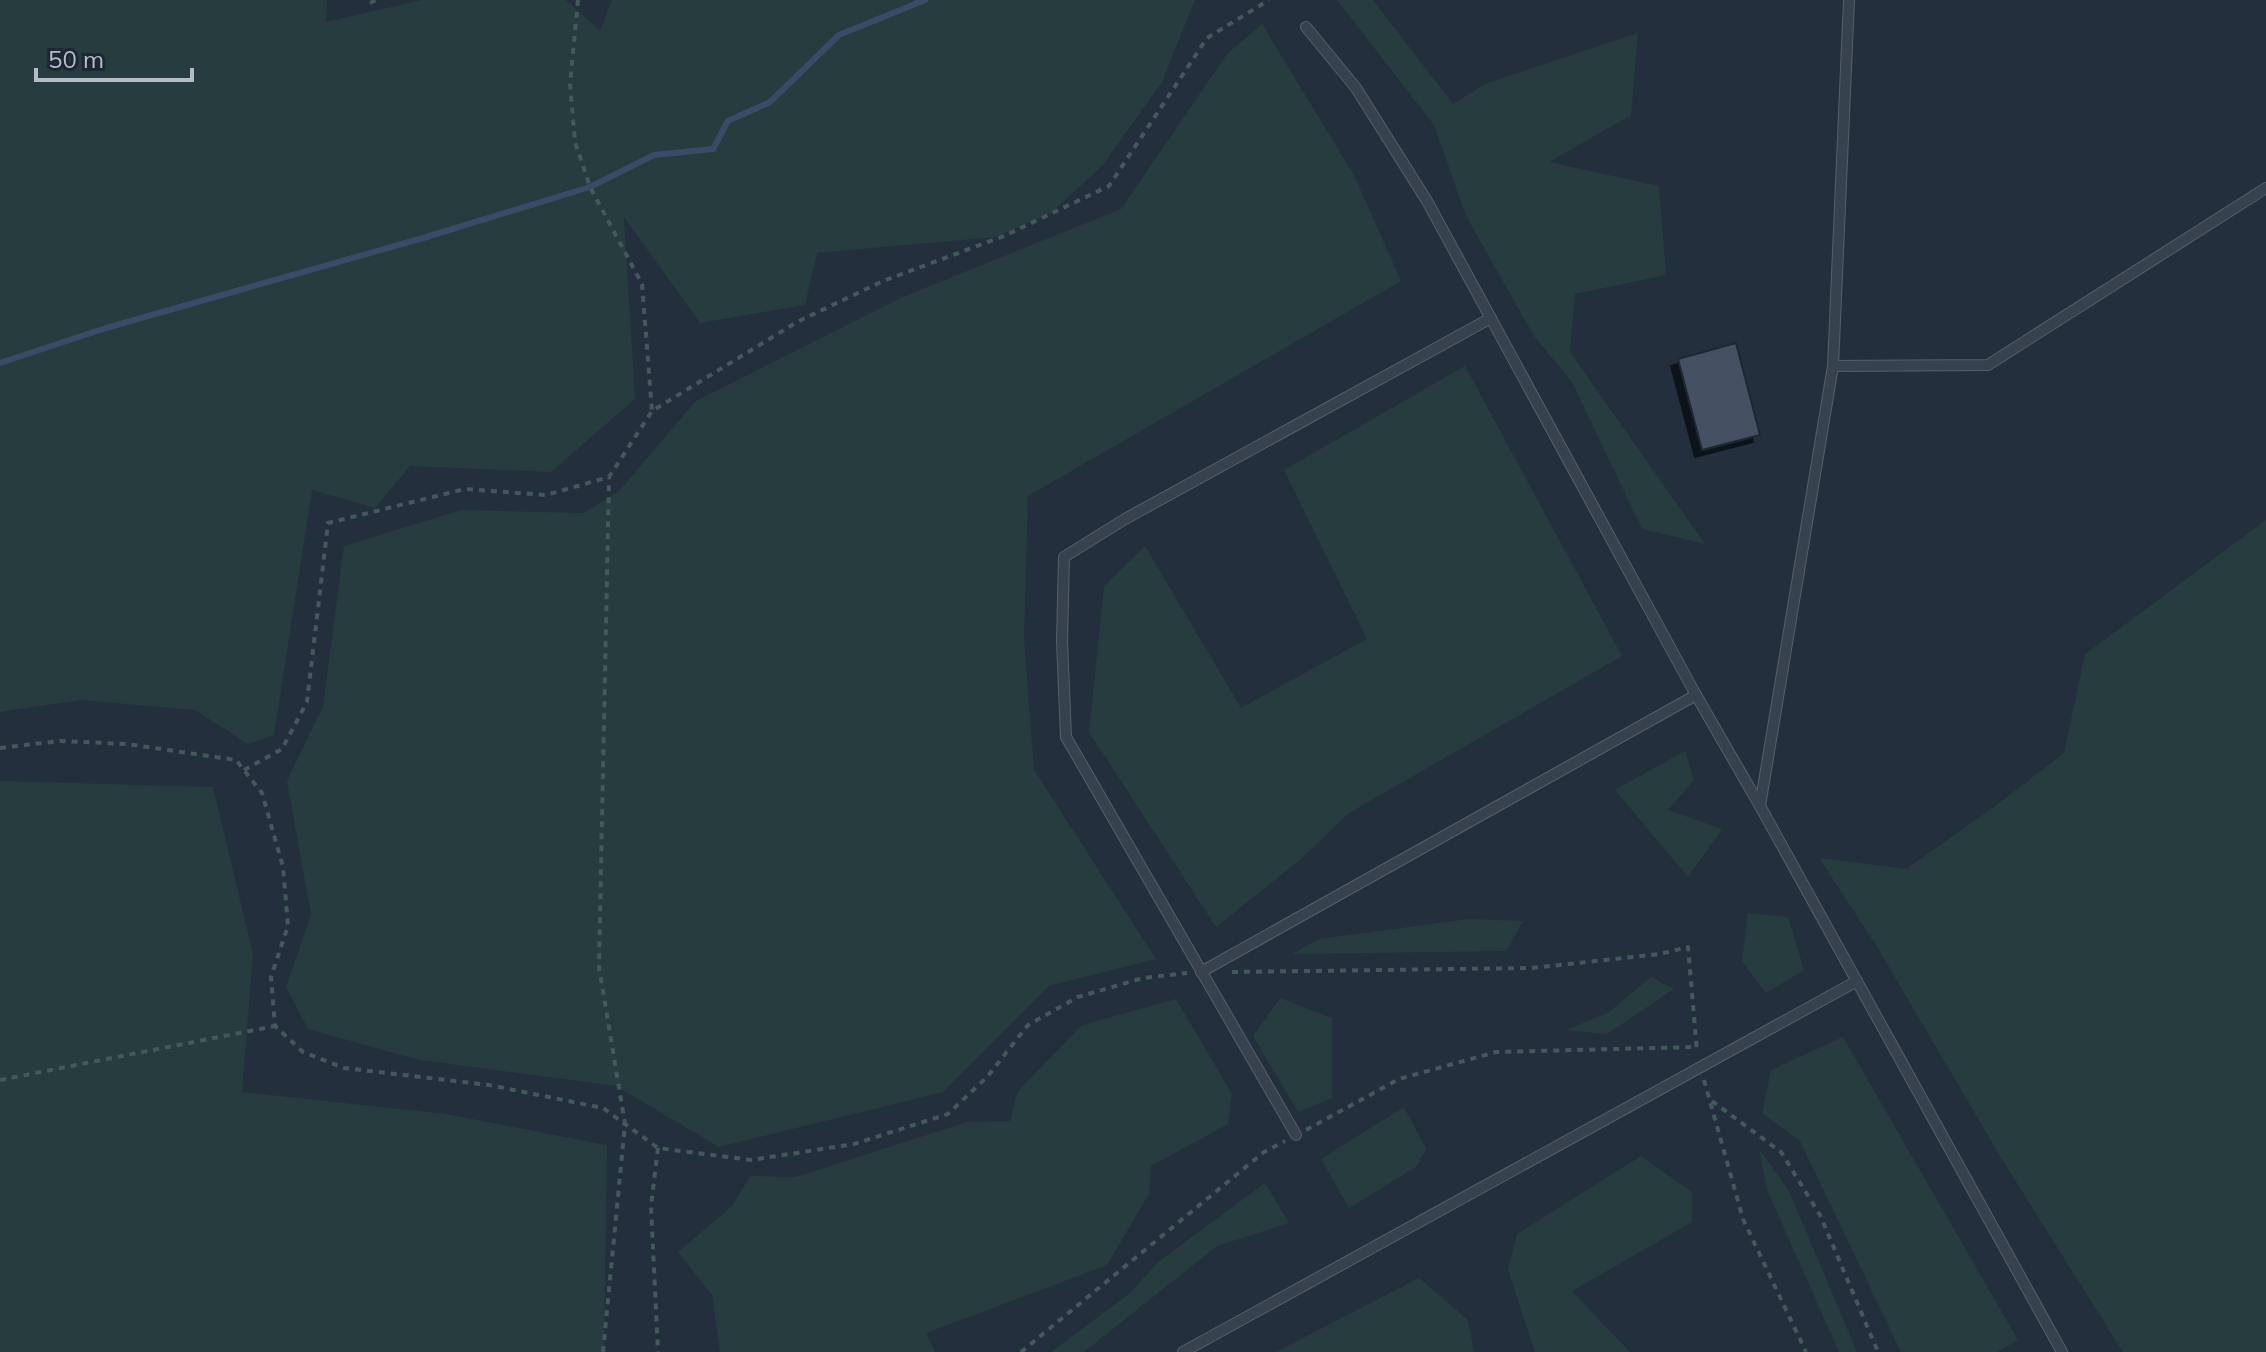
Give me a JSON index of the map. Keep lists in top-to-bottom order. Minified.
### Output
{"scale_bar":"50 m"}
